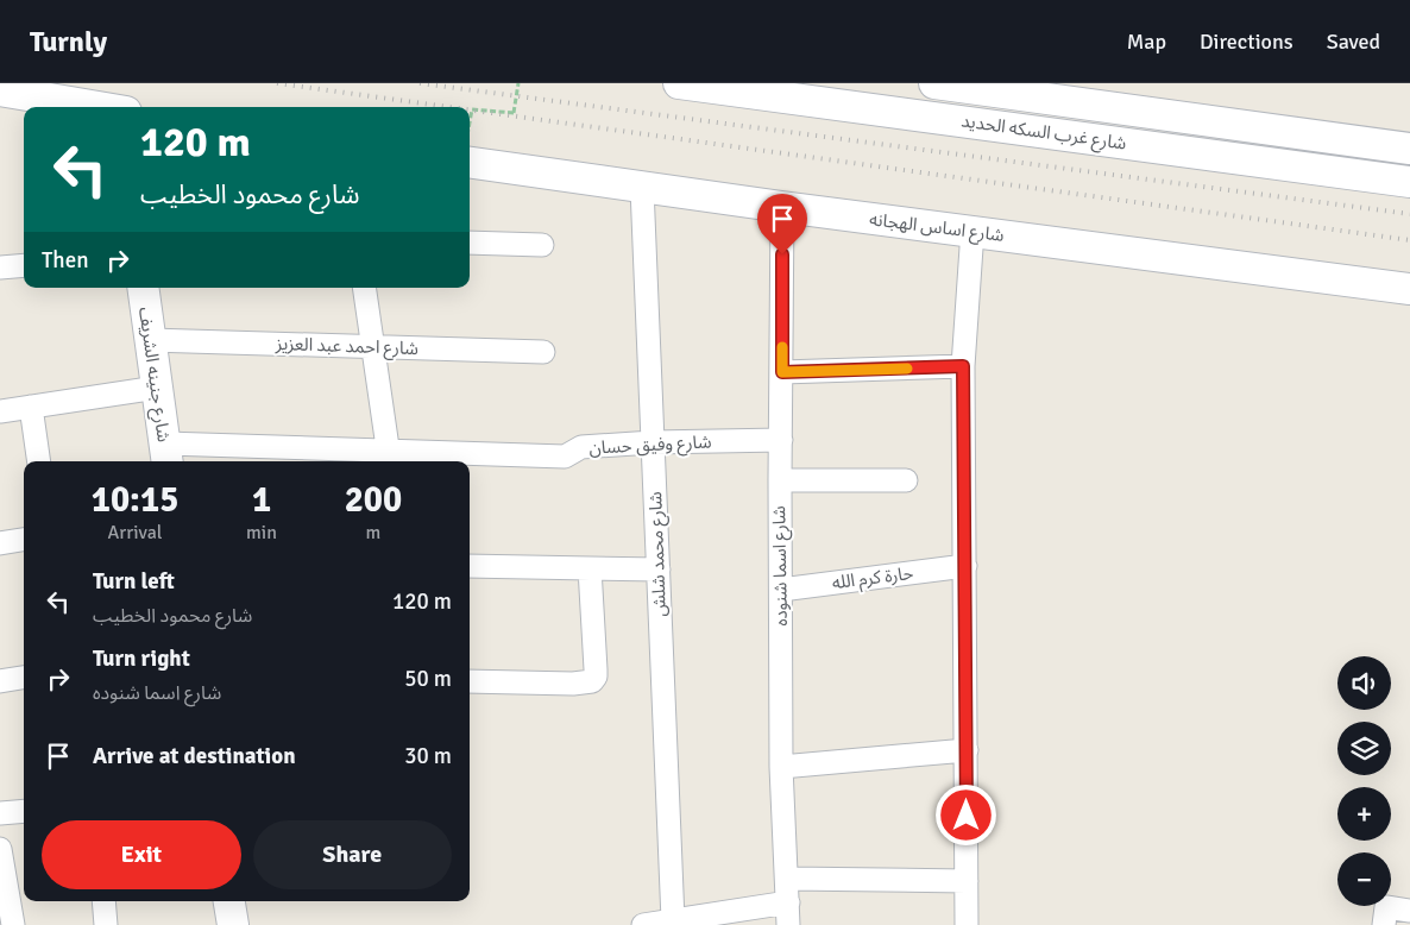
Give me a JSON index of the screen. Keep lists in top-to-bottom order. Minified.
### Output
{"streets":{"street":["شارع غرب السكه الحديد","شارع اساس الهجانه","شارع احمد عبد العزيز","شارع جنينه الشريف","شارع وفيق حسان","شارع محمد شلش","شارع اسما شنوده","حارة كرم الله"]},"crossings":[["شارع اساس الهجانه","شارع محمد شلش"],["شارع اساس الهجانه","شارع اسما شنوده"],["شارع احمد عبد العزيز","شارع جنينه الشريف"],["شارع جنينه الشريف","شارع وفيق حسان"],["شارع وفيق حسان","شارع محمد شلش"],["شارع وفيق حسان","شارع اسما شنوده"],["شارع اسما شنوده","حارة كرم الله"]],"page":{"header":"Turnly","nav":["Map","Directions","Saved"],"turn":["120 m","شارع محمود الخطيب"],"then":"Then","eta":["10:15","Arrival","1","min","200","m"],"list":[{"name":"Turn left","note":"شارع محمود الخطيب","value":"120 m"},{"name":"Turn right","note":"شارع اسما شنوده","value":"50 m"},{"name":"Arrive at destination","value":"30 m"}],"map_buttons":["+","−"],"buttons":["Exit","Share"]}}
